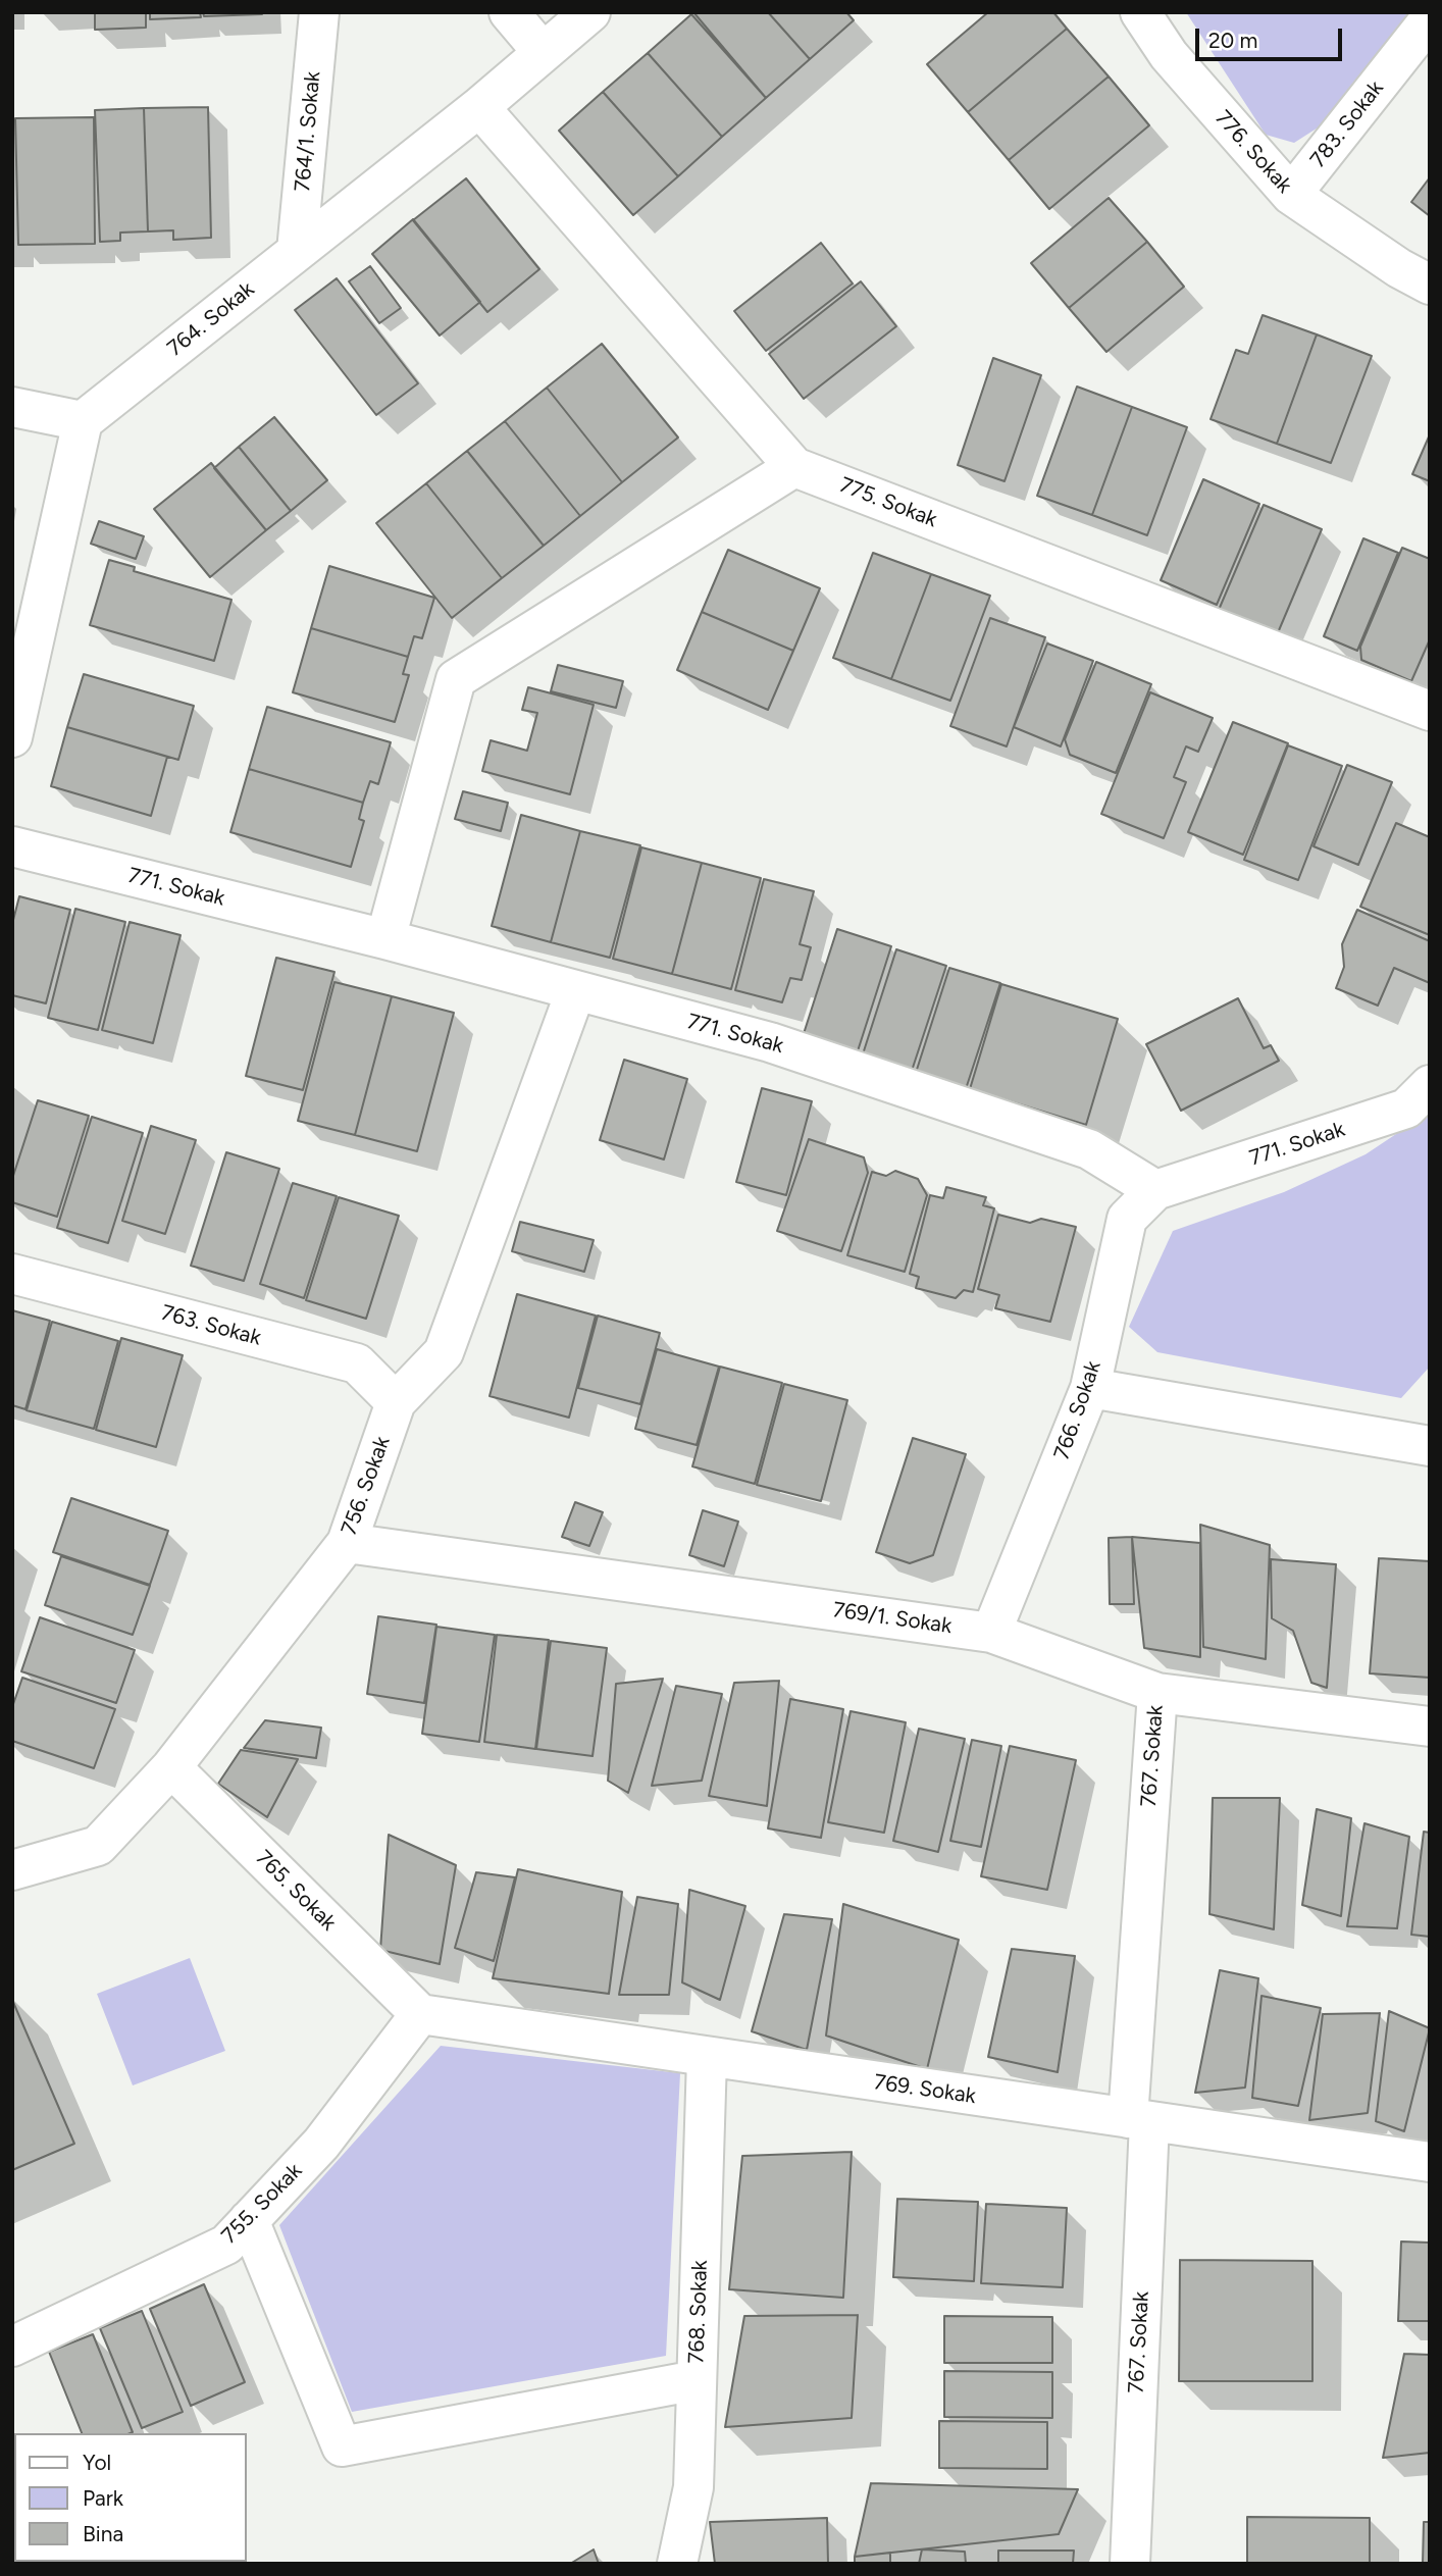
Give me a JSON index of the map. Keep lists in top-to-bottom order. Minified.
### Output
{"streets":{"street":["783. Sokak","764/1. Sokak","776. Sokak","764. Sokak","775. Sokak","771. Sokak","763. Sokak","766. Sokak","756. Sokak","769/1. Sokak","767. Sokak","765. Sokak","769. Sokak","755. Sokak","768. Sokak"]},"crossings":[["783. Sokak","776. Sokak"],["764/1. Sokak","764. Sokak"],["764. Sokak","775. Sokak"],["771. Sokak","766. Sokak"],["771. Sokak","756. Sokak"],["763. Sokak","756. Sokak"],["766. Sokak","769/1. Sokak"],["756. Sokak","769/1. Sokak"],["756. Sokak","765. Sokak"],["769/1. Sokak","767. Sokak"],["767. Sokak","769. Sokak"],["765. Sokak","769. Sokak"],["765. Sokak","755. Sokak"],["769. Sokak","755. Sokak"],["769. Sokak","768. Sokak"]],"legend":["Yol","Park","Bina"],"scale_bar":"20 m"}
